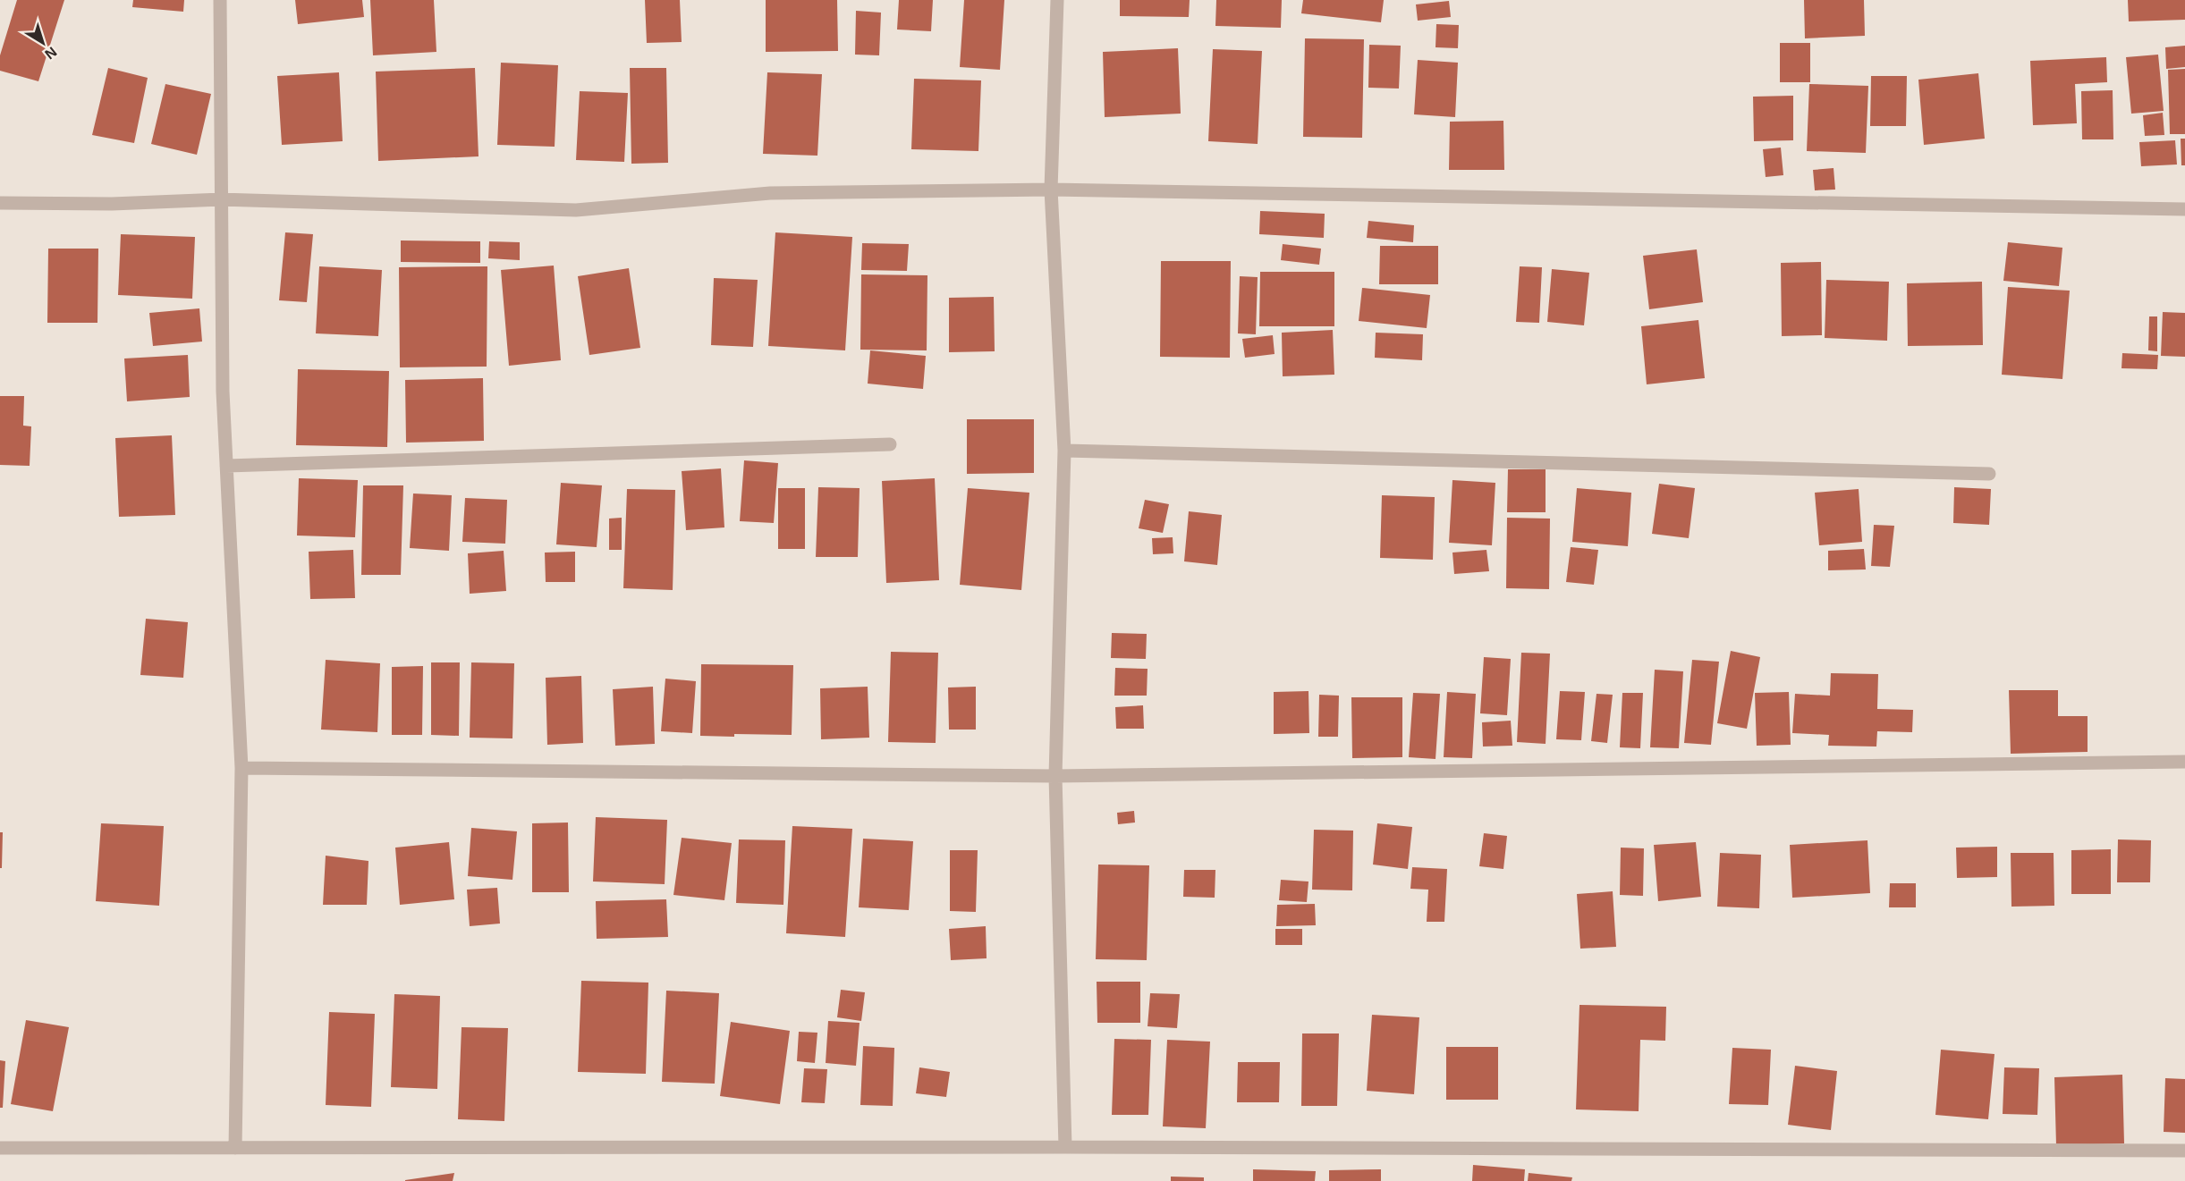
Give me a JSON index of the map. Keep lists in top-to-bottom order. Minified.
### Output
{"north":"bottom right"}
